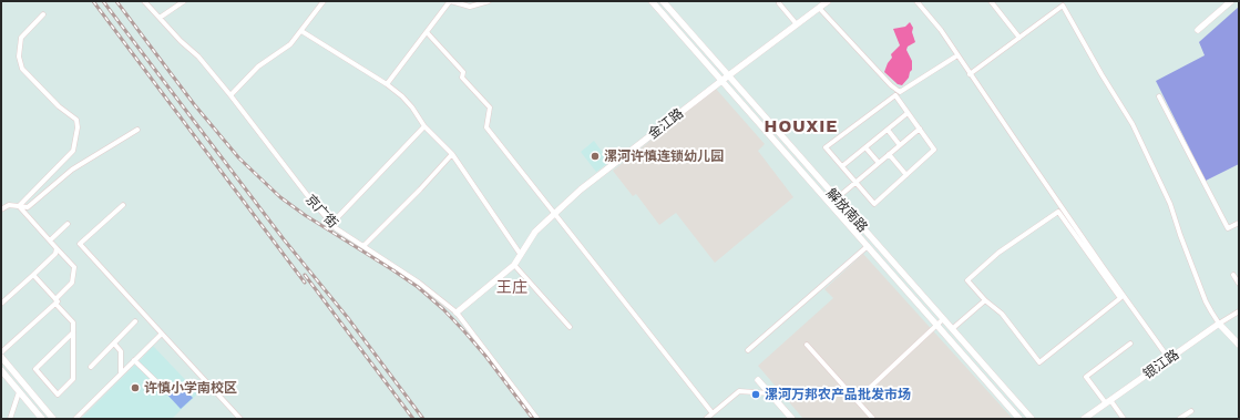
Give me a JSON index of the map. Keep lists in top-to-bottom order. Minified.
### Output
{"streets":{"main road":["金江路","解放南路","银江路"],"street":["京广街"]},"crossings":[["金江路","解放南路"],["金江路","京广街"]],"districts":["HOUXIE","王庄"],"places":["漯河许慎连锁幼儿园","许慎小学南校区","漯河万邦农产品批发市场"]}
